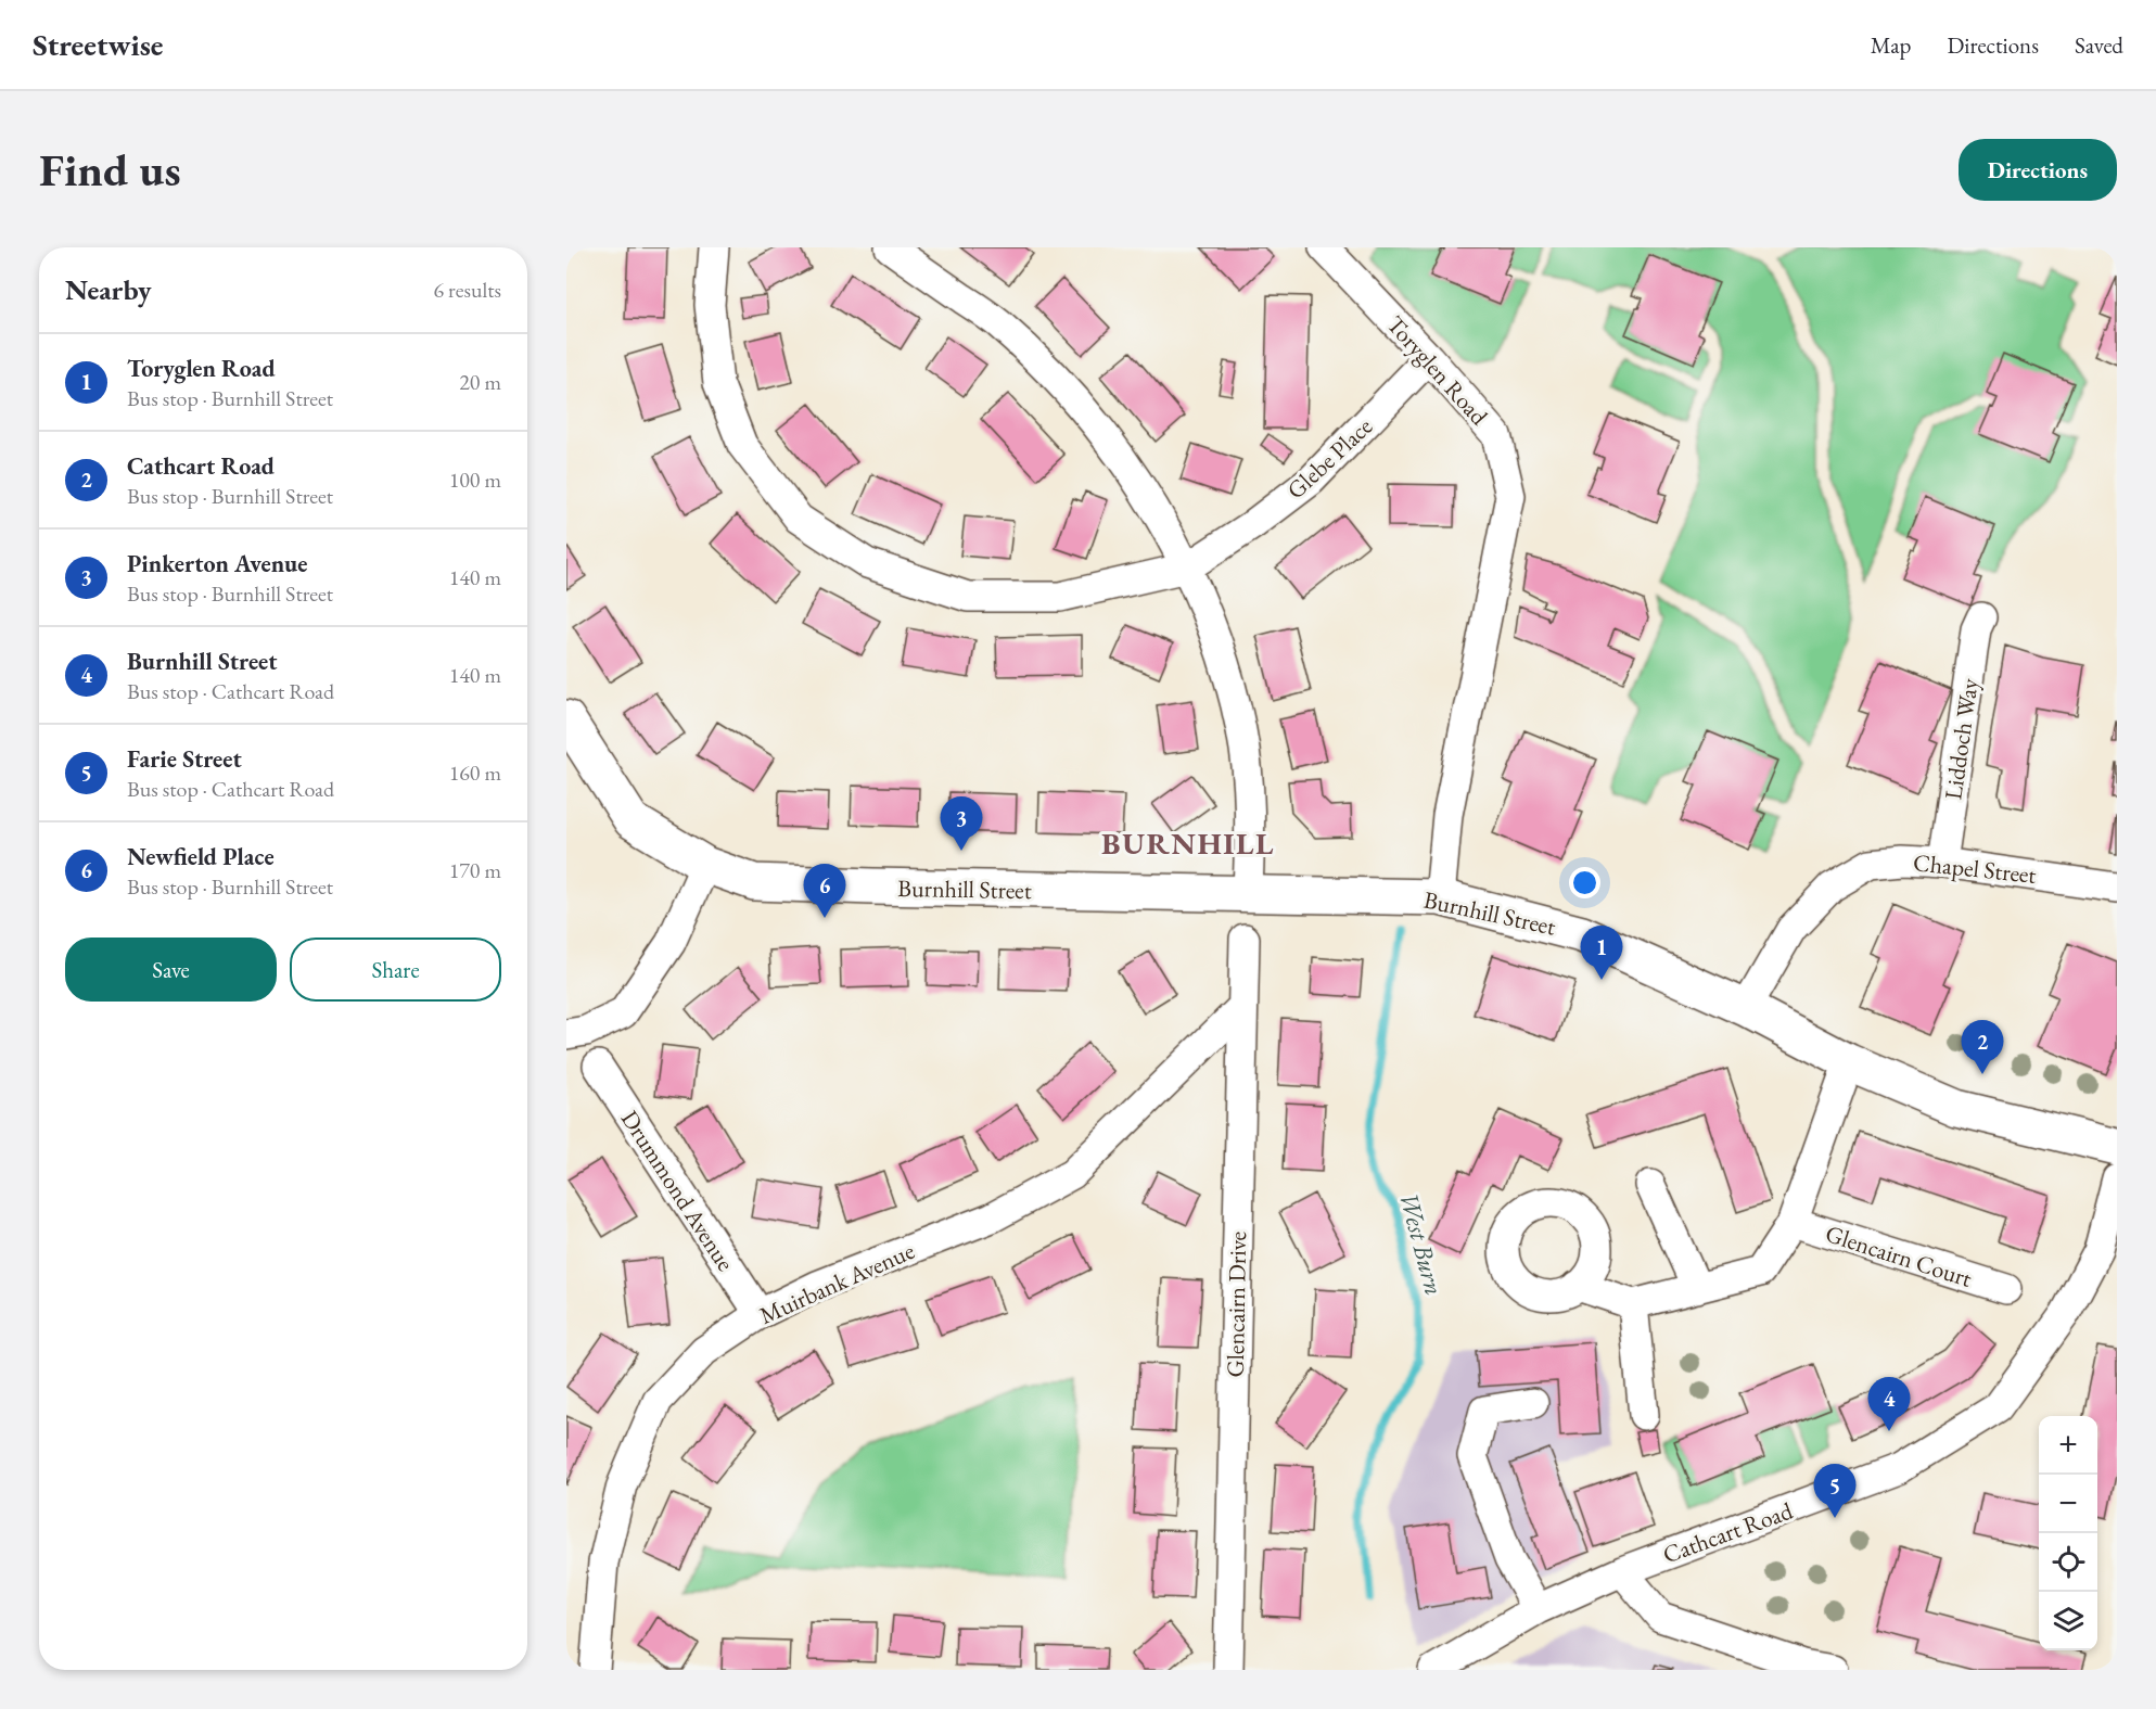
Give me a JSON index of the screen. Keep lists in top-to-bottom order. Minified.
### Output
{"streets":{"main road":["Burnhill Street"],"street":["Toryglen Road","Glebe Place","Liddoch Way","Chapel Street","Drummond Avenue","Glencairn Court","Muirbank Avenue","Glencairn Drive","Cathcart Road"]},"crossings":[["Toryglen Road","Glebe Place"],["Toryglen Road","Burnhill Street"],["Liddoch Way","Chapel Street"],["Chapel Street","Burnhill Street"],["Drummond Avenue","Muirbank Avenue"],["Muirbank Avenue","Glencairn Drive"]],"districts":["BURNHILL"],"water":["West Burn"],"page":{"header":"Streetwise","nav":["Map","Directions","Saved"],"buttons":["Directions",["Save","Share"]],"title":"Find us","heading":["Nearby","6 results"],"list":[{"mark":"1","name":"Toryglen Road","note":"Bus stop · Burnhill Street","value":"20 m"},{"mark":"2","name":"Cathcart Road","note":"Bus stop · Burnhill Street","value":"100 m"},{"mark":"3","name":"Pinkerton Avenue","note":"Bus stop · Burnhill Street","value":"140 m"},{"mark":"4","name":"Burnhill Street","note":"Bus stop · Cathcart Road","value":"140 m"},{"mark":"5","name":"Farie Street","note":"Bus stop · Cathcart Road","value":"160 m"},{"mark":"6","name":"Newfield Place","note":"Bus stop · Burnhill Street","value":"170 m"}],"pins":["3","6","1","2","4","5"],"map_buttons":["+","−"]}}
